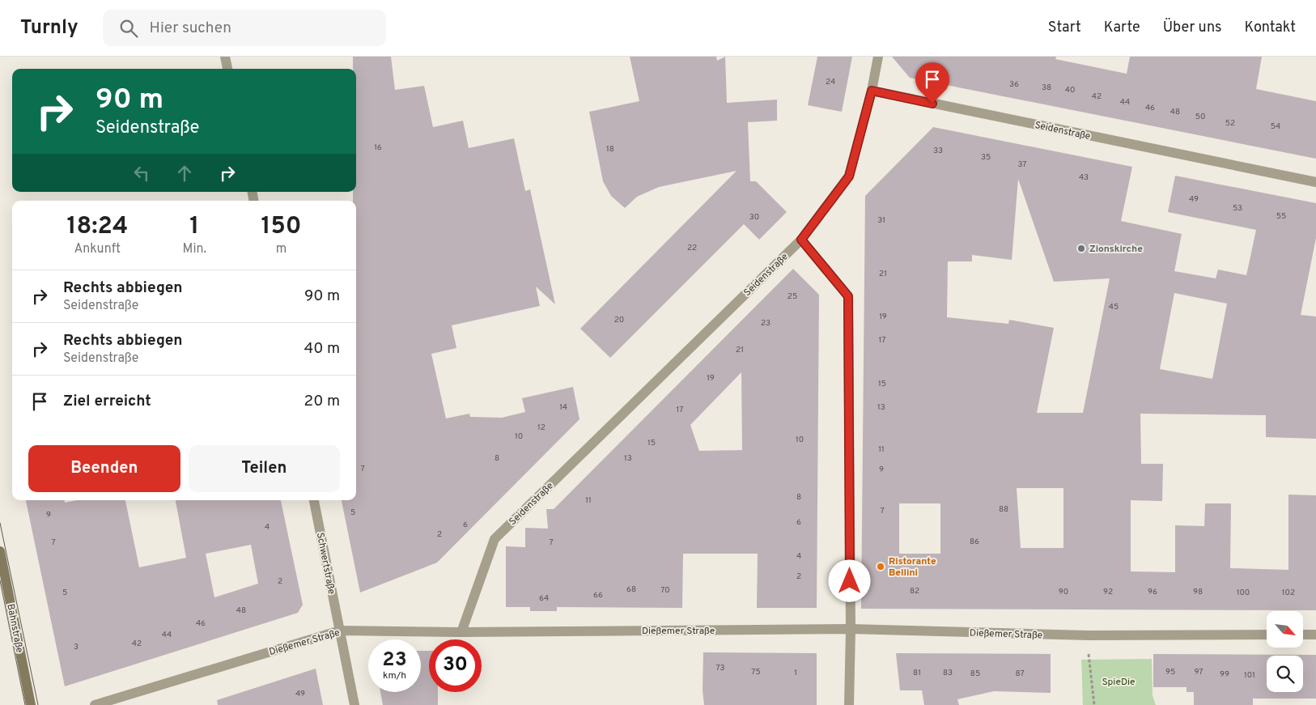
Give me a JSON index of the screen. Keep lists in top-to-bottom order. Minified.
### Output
{"streets":{"main road":["Bahnstraße"],"street":["Seidenstraße","Schwertstraße","Dießemer Straße"]},"crossings":[["Seidenstraße","Dießemer Straße"],["Schwertstraße","Dießemer Straße"]],"parks":["SpieDie"],"places":["Zionskirche","Ristorante Bellini"],"house_numbers":["24","36","38","40","42","44","46","48","50","52","54","16","18","33","35","37","43","49","53","55","30","31","22","21","25","45","19","20","23","17","21","19","15","14","13","17","12","10","10","15","11","8","13","7","9","8","11","88","7","5","9","6","6","4","2","86","7","7","4","2","2","68","70","82","90","92","96","98","5","100","102","66","64","48","46","44","42","3","73","75","95","97","1","81","83","85","87","99","101","49"],"north":"bottom right","page":{"header":"Turnly","search":"Hier suchen","nav":["Start","Karte","Über uns","Kontakt"],"turn":["90 m","Seidenstraße"],"eta":["18:24","Ankunft","1","Min.","150","m"],"list":[{"name":"Rechts abbiegen","note":"Seidenstraße","value":"90 m"},{"name":"Rechts abbiegen","note":"Seidenstraße","value":"40 m"},{"name":"Ziel erreicht","value":"20 m"}],"buttons":["Beenden","Teilen"],"speed":"23 km/h","limit":"30"}}
